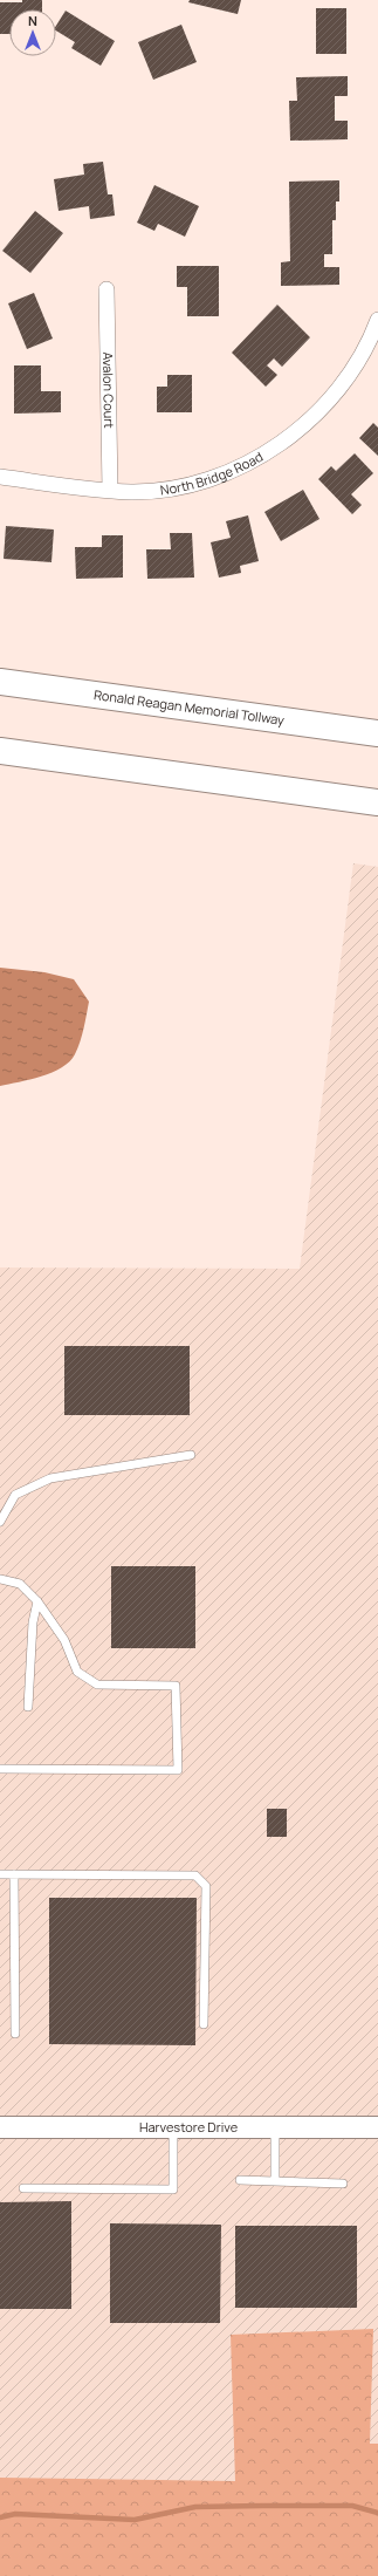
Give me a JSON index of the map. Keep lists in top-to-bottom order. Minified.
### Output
{"streets":{"highway":["Ronald Reagan Memorial Tollway"],"street":["Avalon Court","North Bridge Road","Harvestore Drive"]},"crossings":[["Avalon Court","North Bridge Road"]],"north":"top"}
